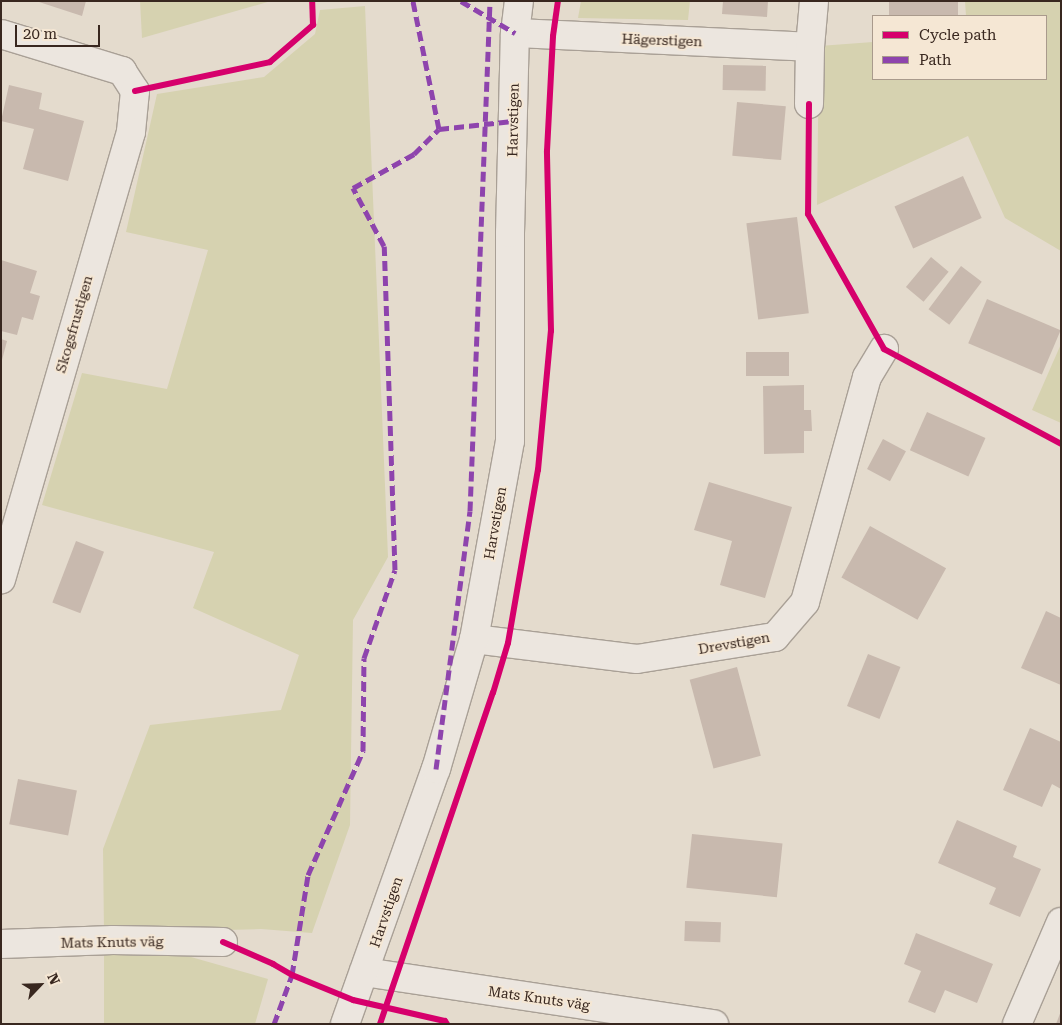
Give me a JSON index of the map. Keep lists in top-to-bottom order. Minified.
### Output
{"streets":{"street":["Hägerstigen","Harvstigen","Skogsfrustigen","Drevstigen","Mats Knuts väg"]},"crossings":[["Hägerstigen","Harvstigen"],["Harvstigen","Drevstigen"],["Harvstigen","Mats Knuts väg"]],"legend":["Cycle path","Path"],"scale_bar":"20 m","north":"top right"}
